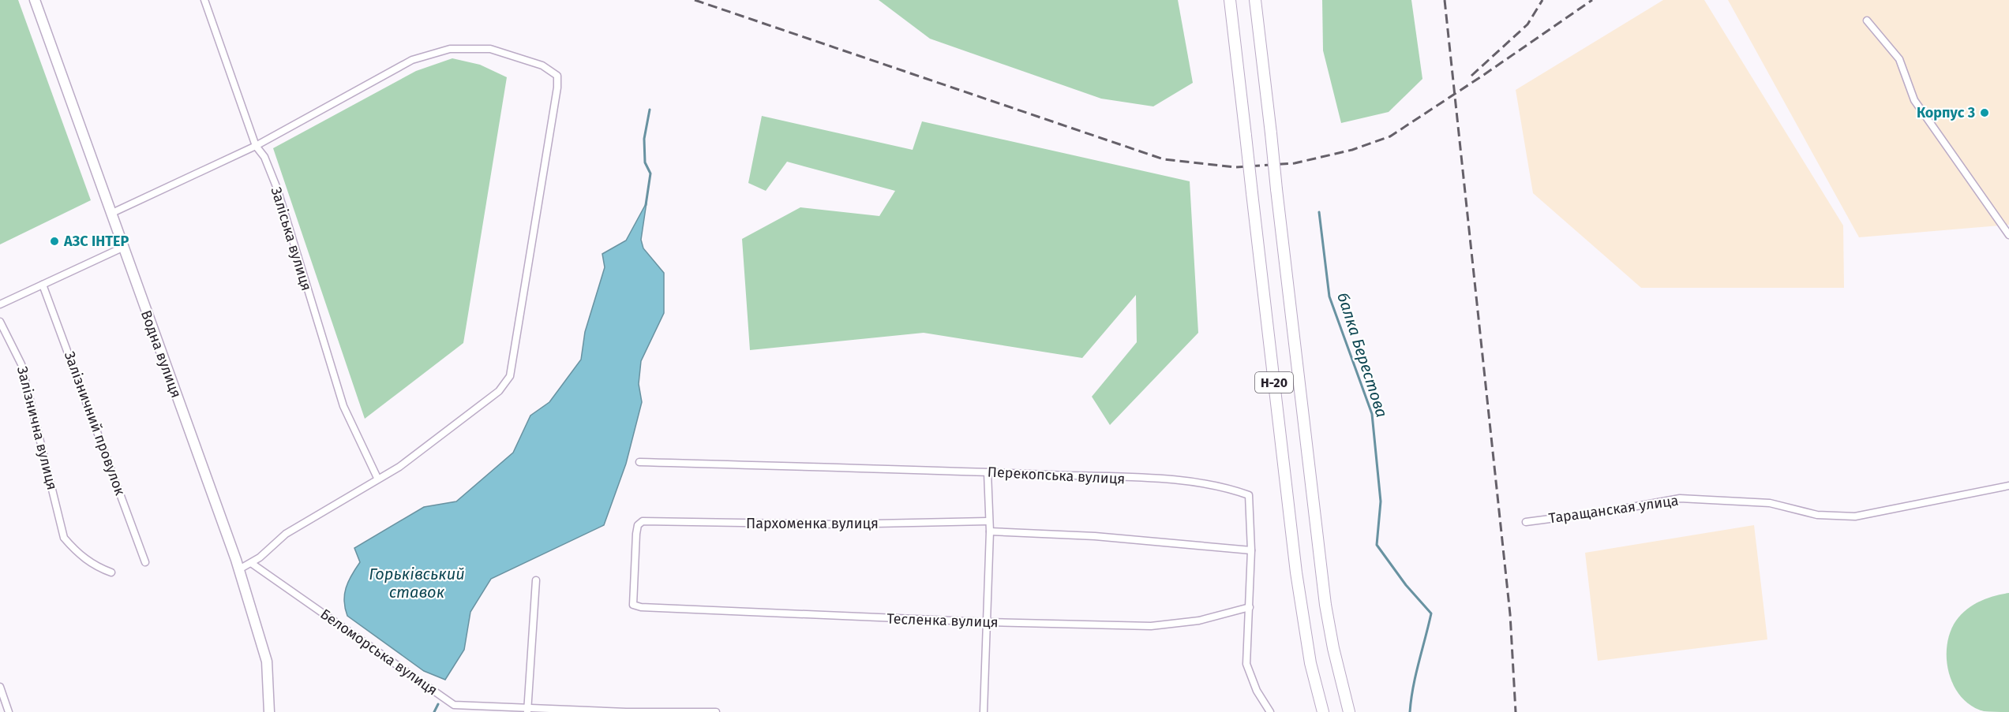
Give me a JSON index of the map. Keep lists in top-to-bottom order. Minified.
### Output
{"streets":{"main road":["Н-20"],"street":["Заліська вулиця","Водна вулиця","Залізничний провулок","Залізнична вулиця","Перекопська вулиця","Таращанская улица","Пархоменка вулиця","Тесленка вулиця","Беломорська вулиця"]},"crossings":[["Перекопська вулиця","Тесленка вулиця"],["Пархоменка вулиця","Тесленка вулиця"]],"water":["балка Берестова","Горьківський ставок"],"places":["Корпус 3","АЗС ІНТЕР"]}
